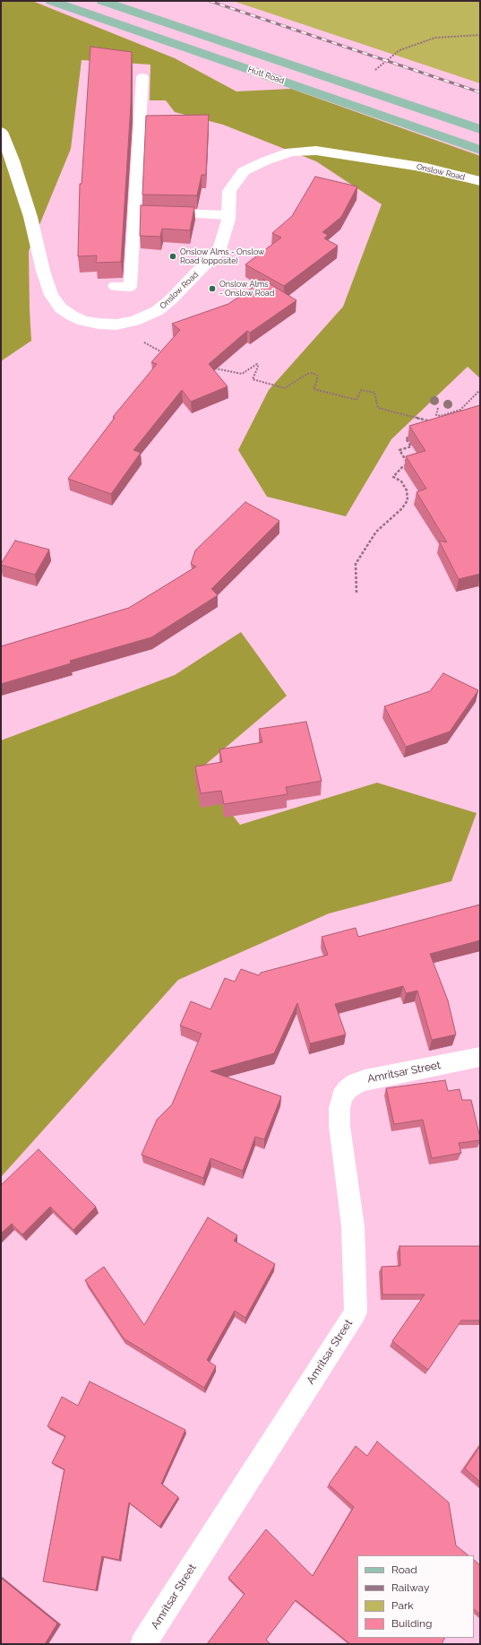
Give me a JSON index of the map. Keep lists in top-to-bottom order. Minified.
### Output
{"streets":{"main road":["Hutt Road","Onslow Road","Amritsar Street"]},"places":["Onslow Alms - Onslow Road (opposite)","Onslow Alms - Onslow Road"],"legend":["Road","Railway","Park","Building"]}
